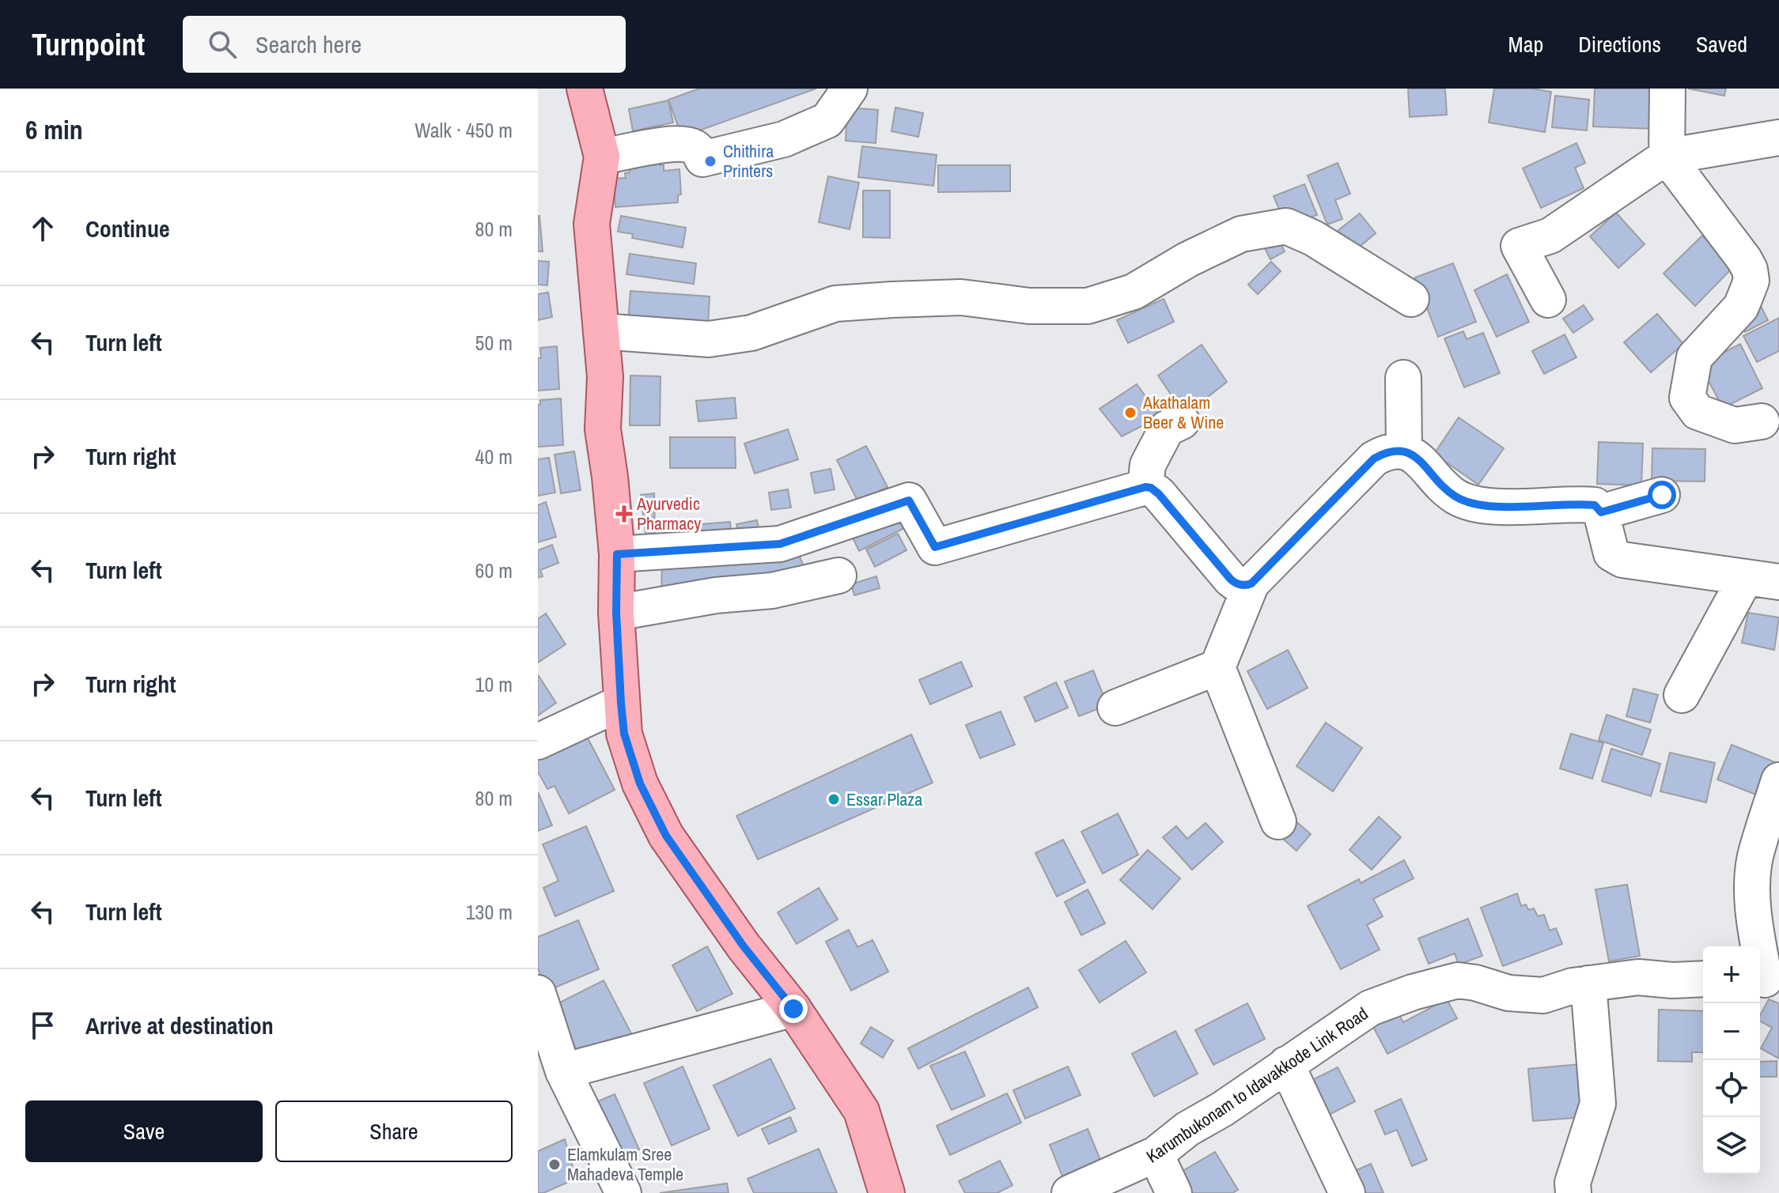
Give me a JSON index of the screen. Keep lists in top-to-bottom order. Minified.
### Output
{"streets":{"street":["Karumbukonam to Idavakkode Link Road"]},"places":{"other":["Chithira Printers","Akathalam Beer & Wine","Essar Plaza","Elamkulam Sree Mahadeva Temple"],"health":["Ayurvedic Pharmacy"]},"page":{"header":"Turnpoint","search":"Search here","nav":["Map","Directions","Saved"],"heading":["6 min","Walk · 450 m"],"list":[["Continue","80 m"],["Turn left","50 m"],["Turn right","40 m"],["Turn left","60 m"],["Turn right","10 m"],["Turn left","80 m"],["Turn left","130 m"],"Arrive at destination"],"map_buttons":["+","−"],"buttons":["Save","Share"]}}
